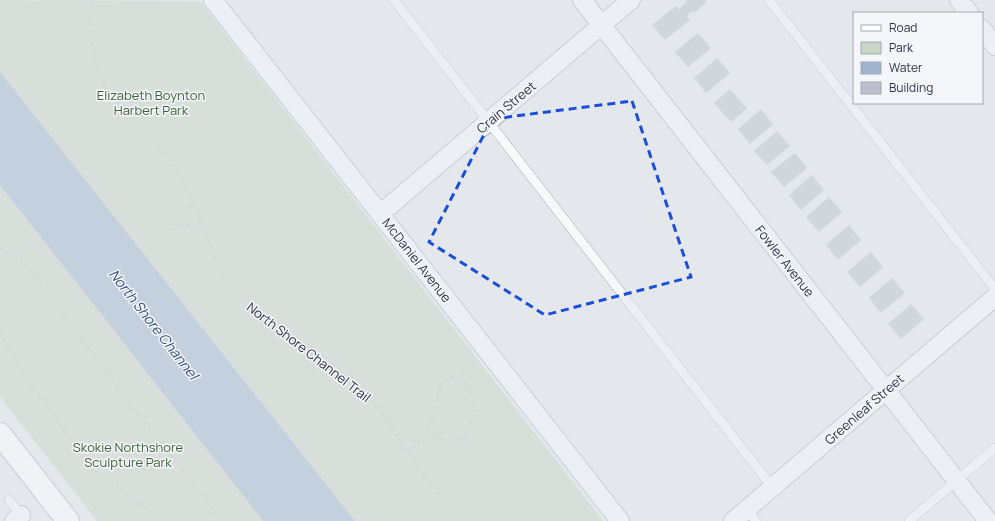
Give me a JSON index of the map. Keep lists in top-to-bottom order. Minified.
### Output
{"streets":{"street":["Crain Street","McDaniel Avenue","Fowler Avenue","Greenleaf Street"],"path":["North Shore Channel Trail"]},"crossings":[["Crain Street","McDaniel Avenue"],["Crain Street","Fowler Avenue"],["Fowler Avenue","Greenleaf Street"]],"water":["North Shore Channel"],"parks":["Elizabeth Boynton Harbert Park","Skokie Northshore Sculpture Park"],"legend":["Road","Park","Water","Building"]}
